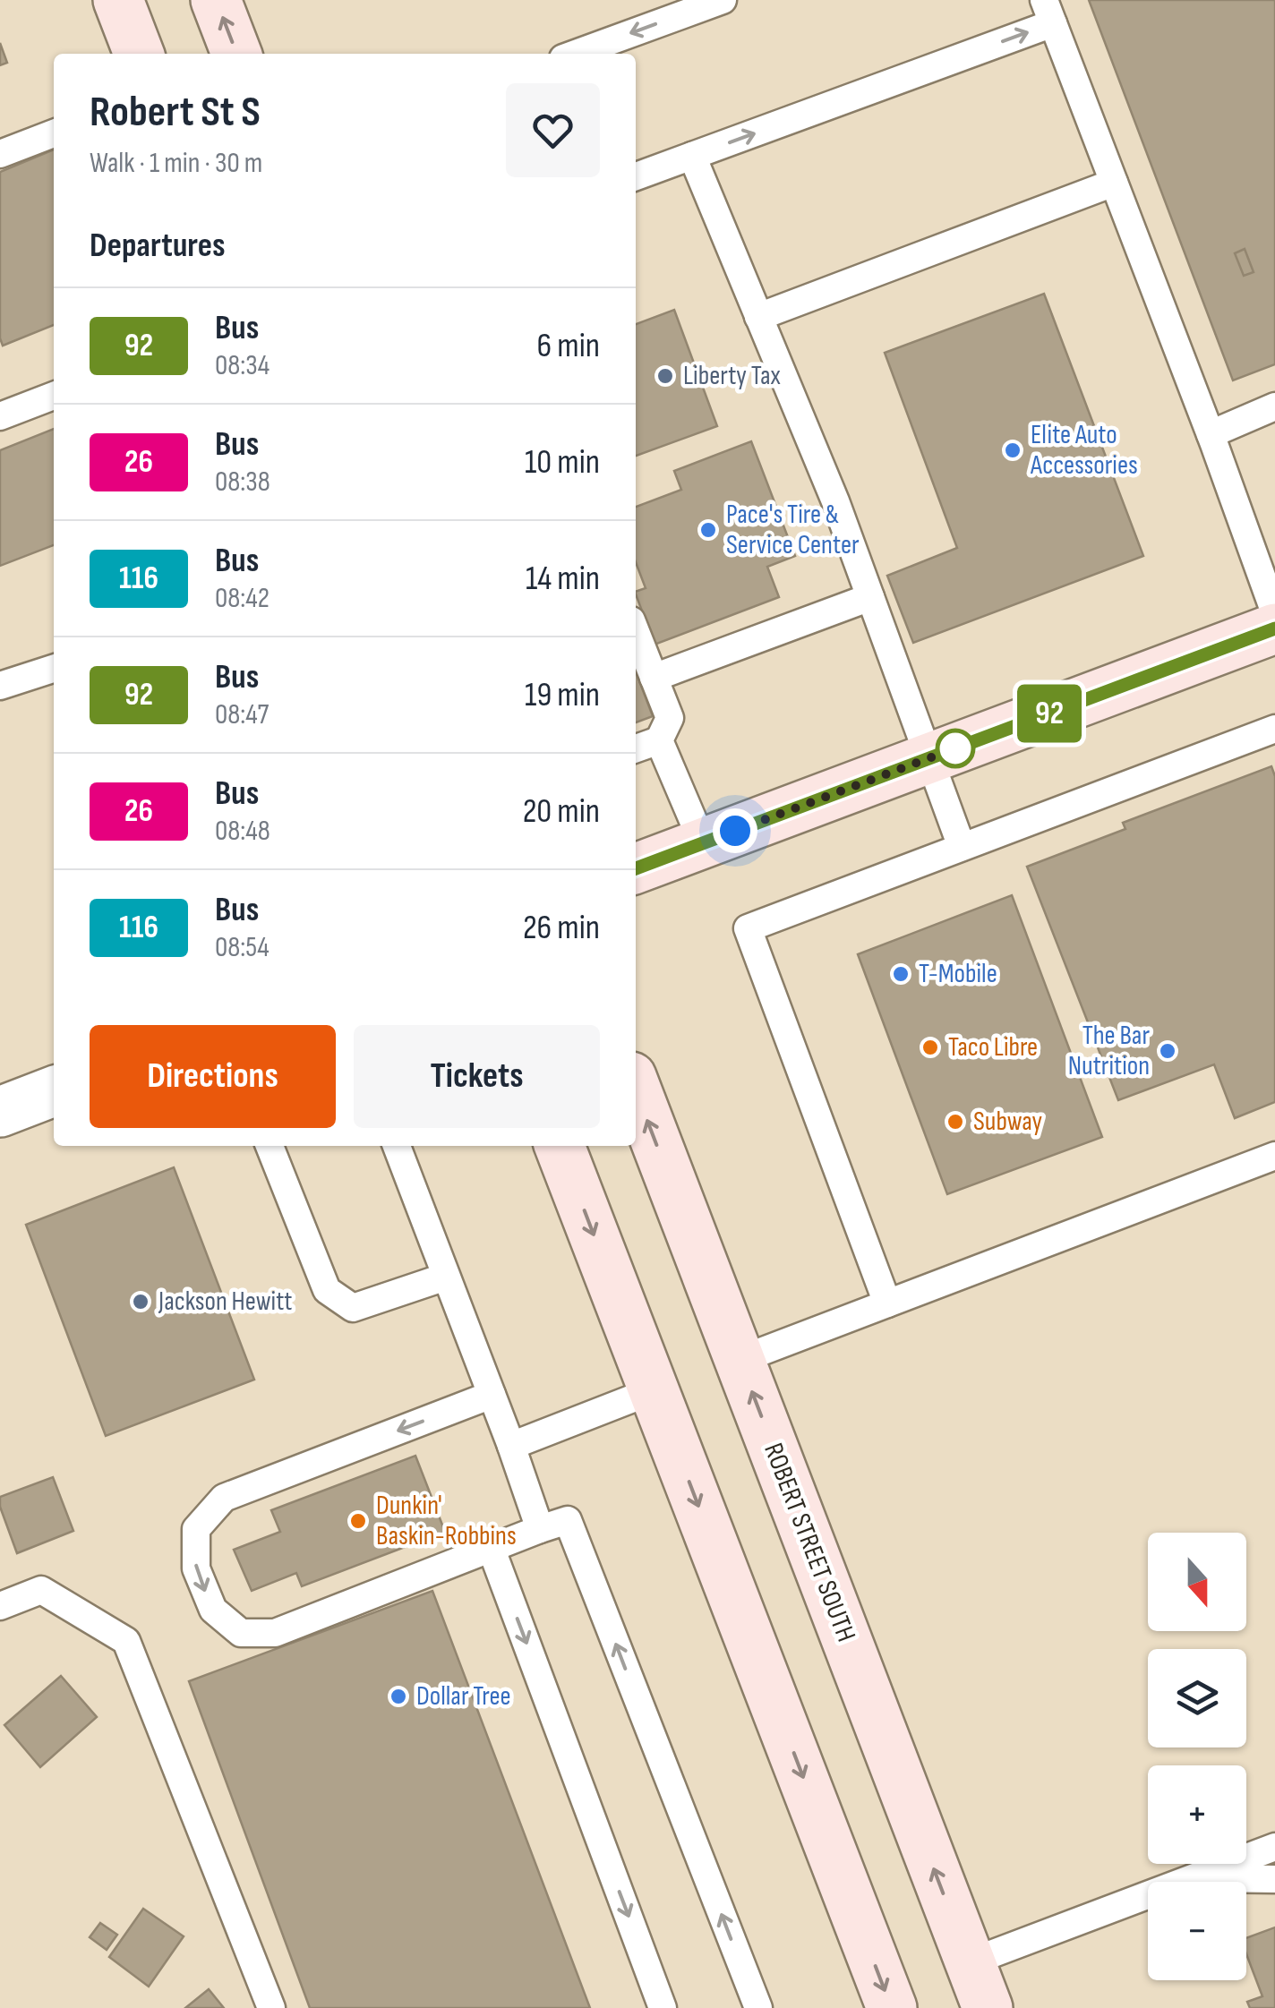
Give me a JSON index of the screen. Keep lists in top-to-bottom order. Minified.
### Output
{"streets":{"main road":["ROBERT STREET SOUTH"]},"places":["Liberty Tax","Elite Auto Accessories","Pace's Tire & Service Center","T-Mobile","Taco Libre","The Bar Nutrition","Subway","Jackson Hewitt","Dunkin' Baskin-Robbins","Dollar Tree"],"lines":["bus line 92"],"north":"bottom","page":{"on_map":"92","heading":[["Robert St S","Walk · 1 min · 30 m"],"Departures"],"list":[{"mark":"92","name":"Bus","note":"08:34","value":"6 min"},{"mark":"26","name":"Bus","note":"08:38","value":"10 min"},{"mark":"116","name":"Bus","note":"08:42","value":"14 min"},{"mark":"92","name":"Bus","note":"08:47","value":"19 min"},{"mark":"26","name":"Bus","note":"08:48","value":"20 min"},{"mark":"116","name":"Bus","note":"08:54","value":"26 min"}],"buttons":["Directions","Tickets"],"map_buttons":["+","−"]}}
